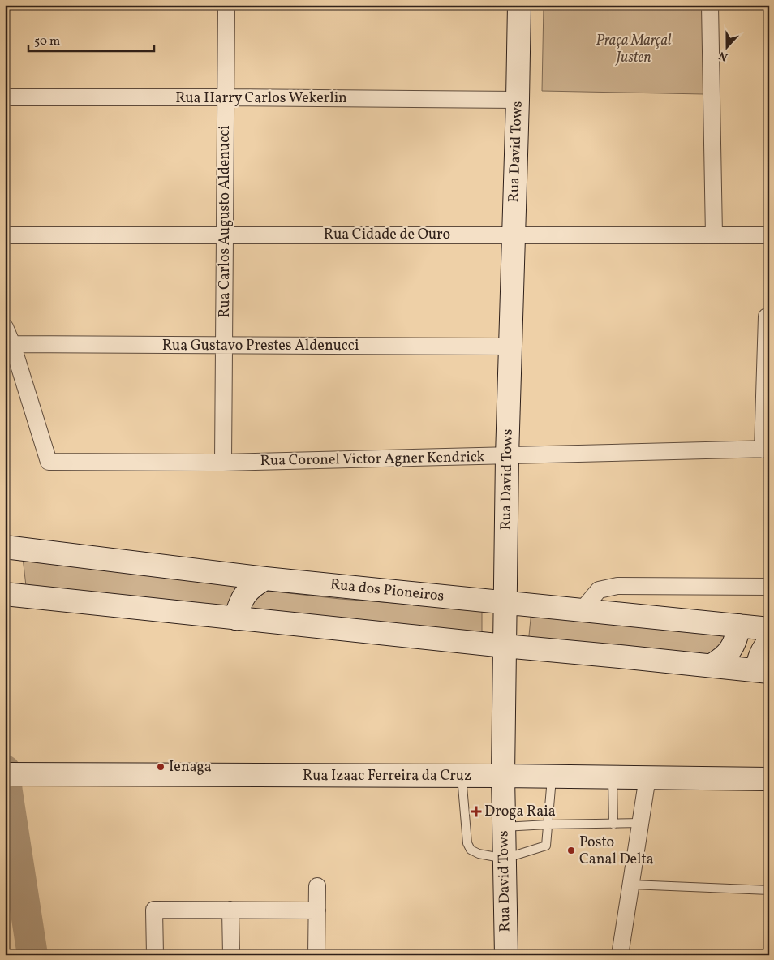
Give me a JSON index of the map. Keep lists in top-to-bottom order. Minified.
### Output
{"streets":{"main road":["Rua David Tows","Rua dos Pioneiros","Rua Izaac Ferreira da Cruz"],"street":["Rua Harry Carlos Wekerlin","Rua Carlos Augusto Aldenucci","Rua Cidade de Ouro","Rua Gustavo Prestes Aldenucci","Rua Coronel Victor Agner Kendrick"]},"crossings":[["Rua Harry Carlos Wekerlin","Rua David Tows"],["Rua Harry Carlos Wekerlin","Rua Carlos Augusto Aldenucci"],["Rua David Tows","Rua Cidade de Ouro"],["Rua David Tows","Rua Gustavo Prestes Aldenucci"],["Rua David Tows","Rua Coronel Victor Agner Kendrick"],["Rua David Tows","Rua dos Pioneiros"],["Rua David Tows","Rua Izaac Ferreira da Cruz"],["Rua Carlos Augusto Aldenucci","Rua Cidade de Ouro"],["Rua Carlos Augusto Aldenucci","Rua Gustavo Prestes Aldenucci"],["Rua Carlos Augusto Aldenucci","Rua Coronel Victor Agner Kendrick"],["Rua Gustavo Prestes Aldenucci","Rua Coronel Victor Agner Kendrick"]],"parks":["Praça Marçal Justen"],"places":{"other":["Ienaga","Posto Canal Delta"],"health":["Droga Raia"]},"scale_bar":"50 m","north":"bottom"}
